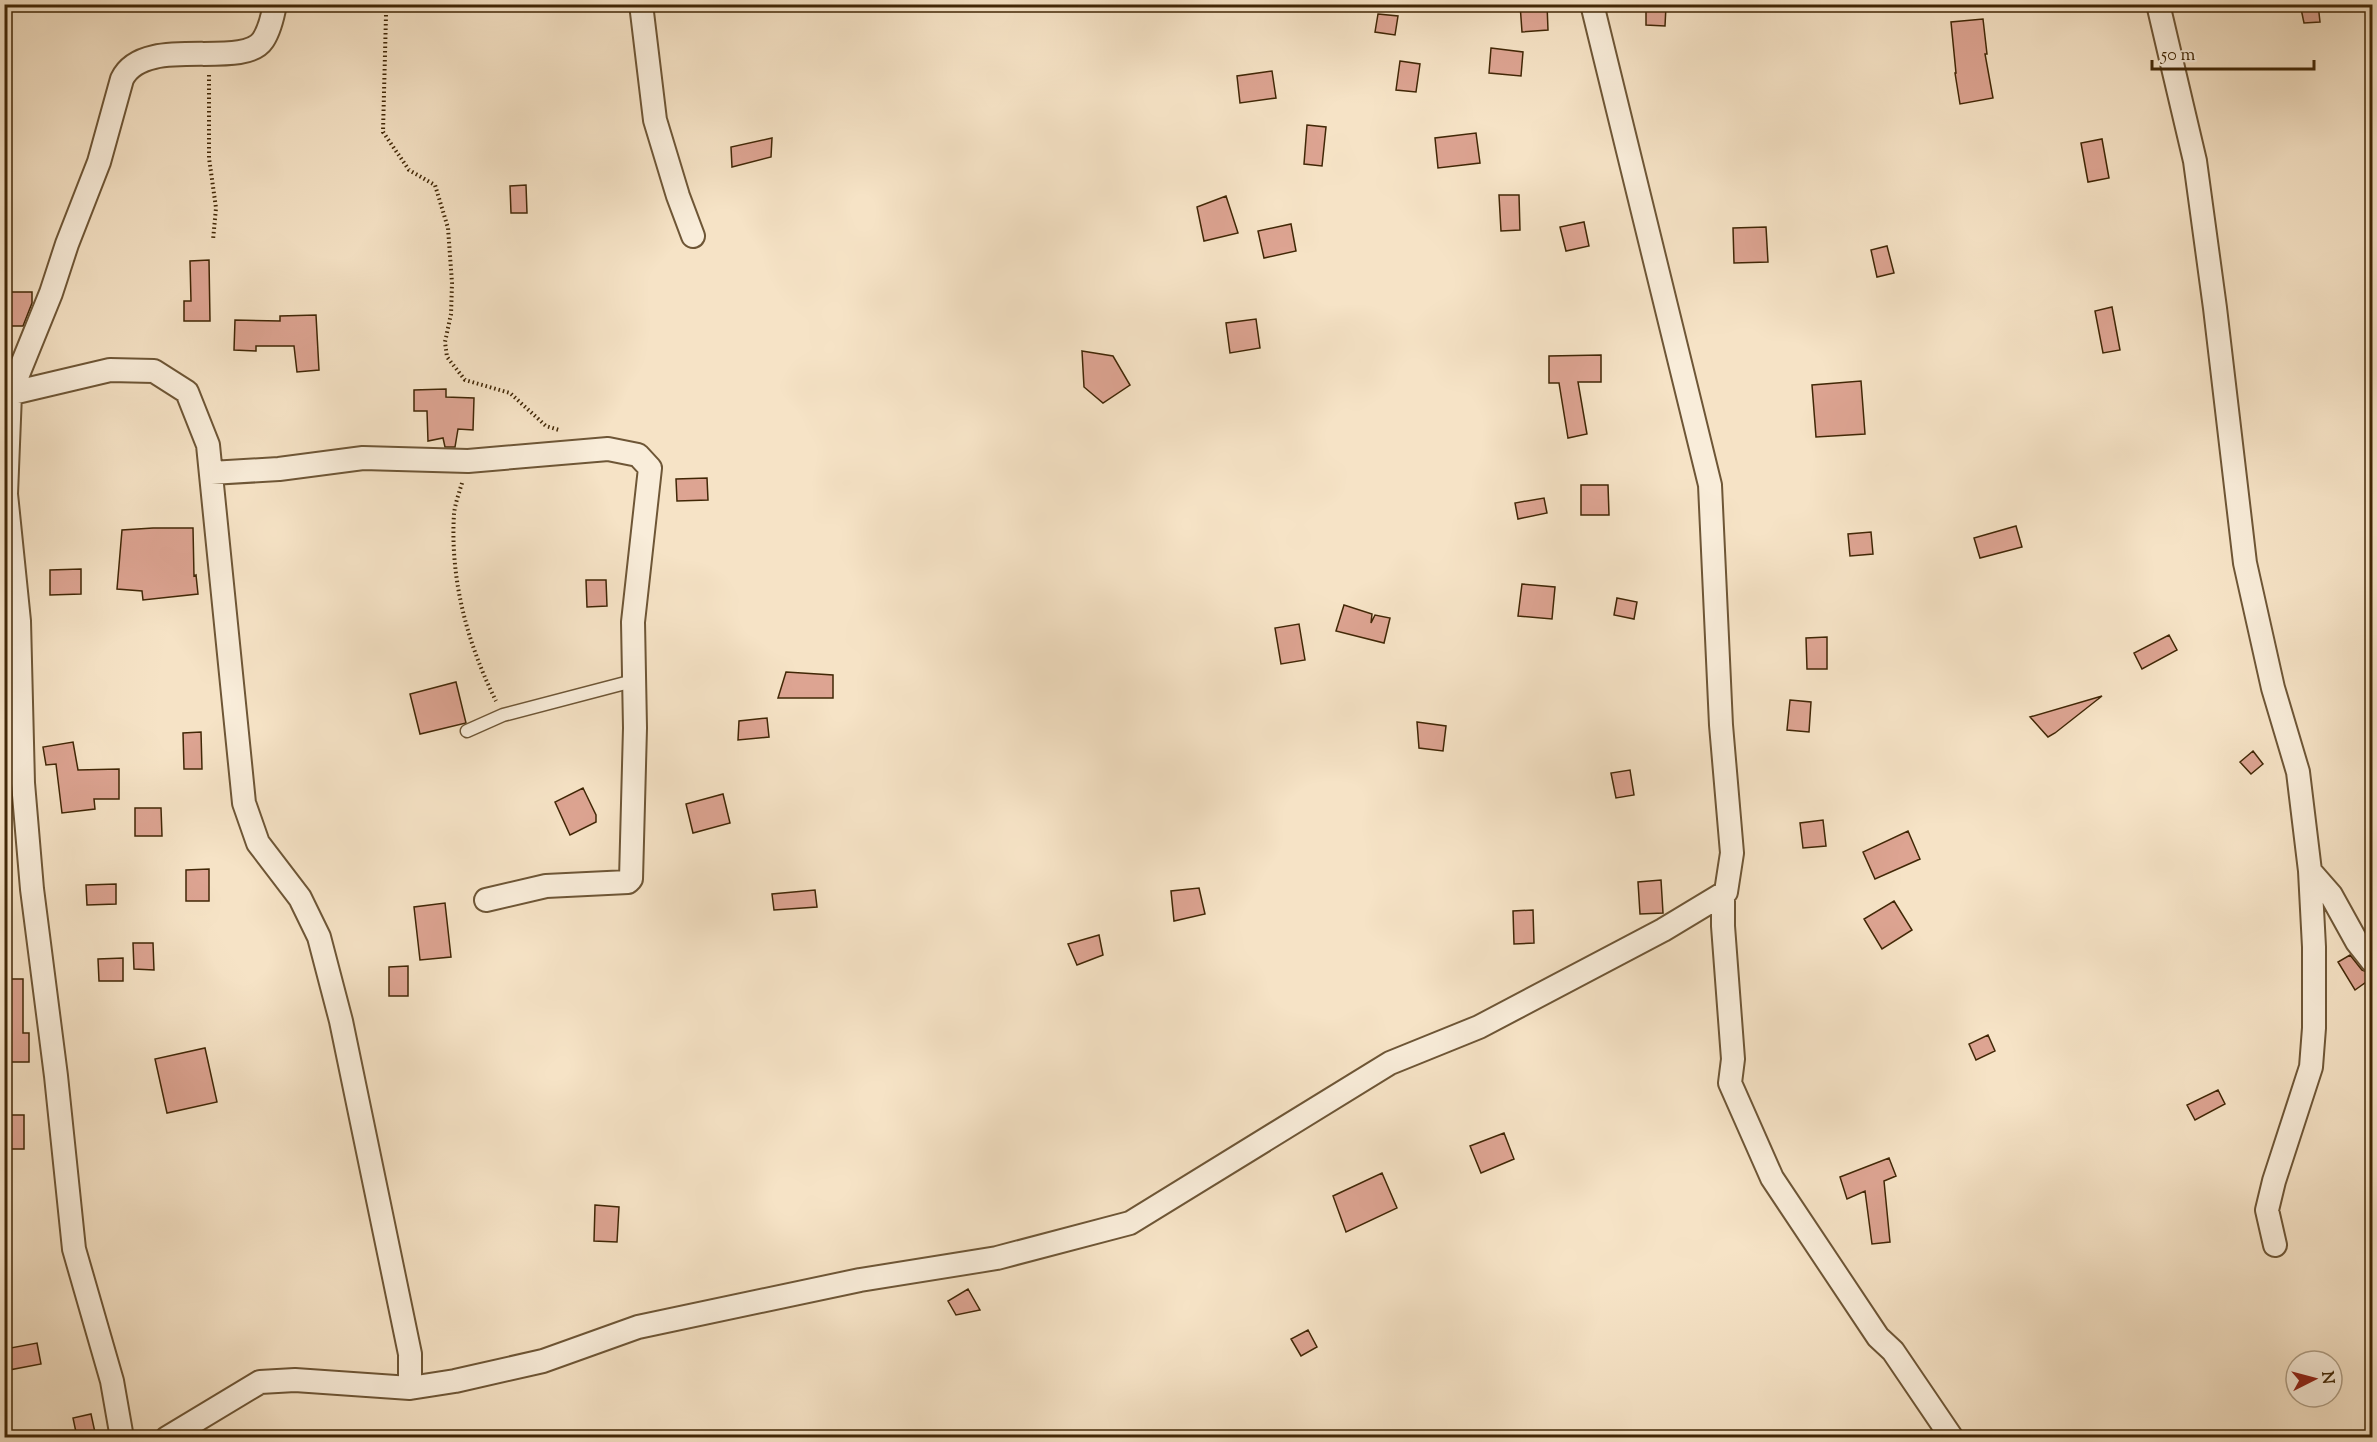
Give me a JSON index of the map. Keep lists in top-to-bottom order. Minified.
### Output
{"scale_bar":"50 m","north":"right"}
